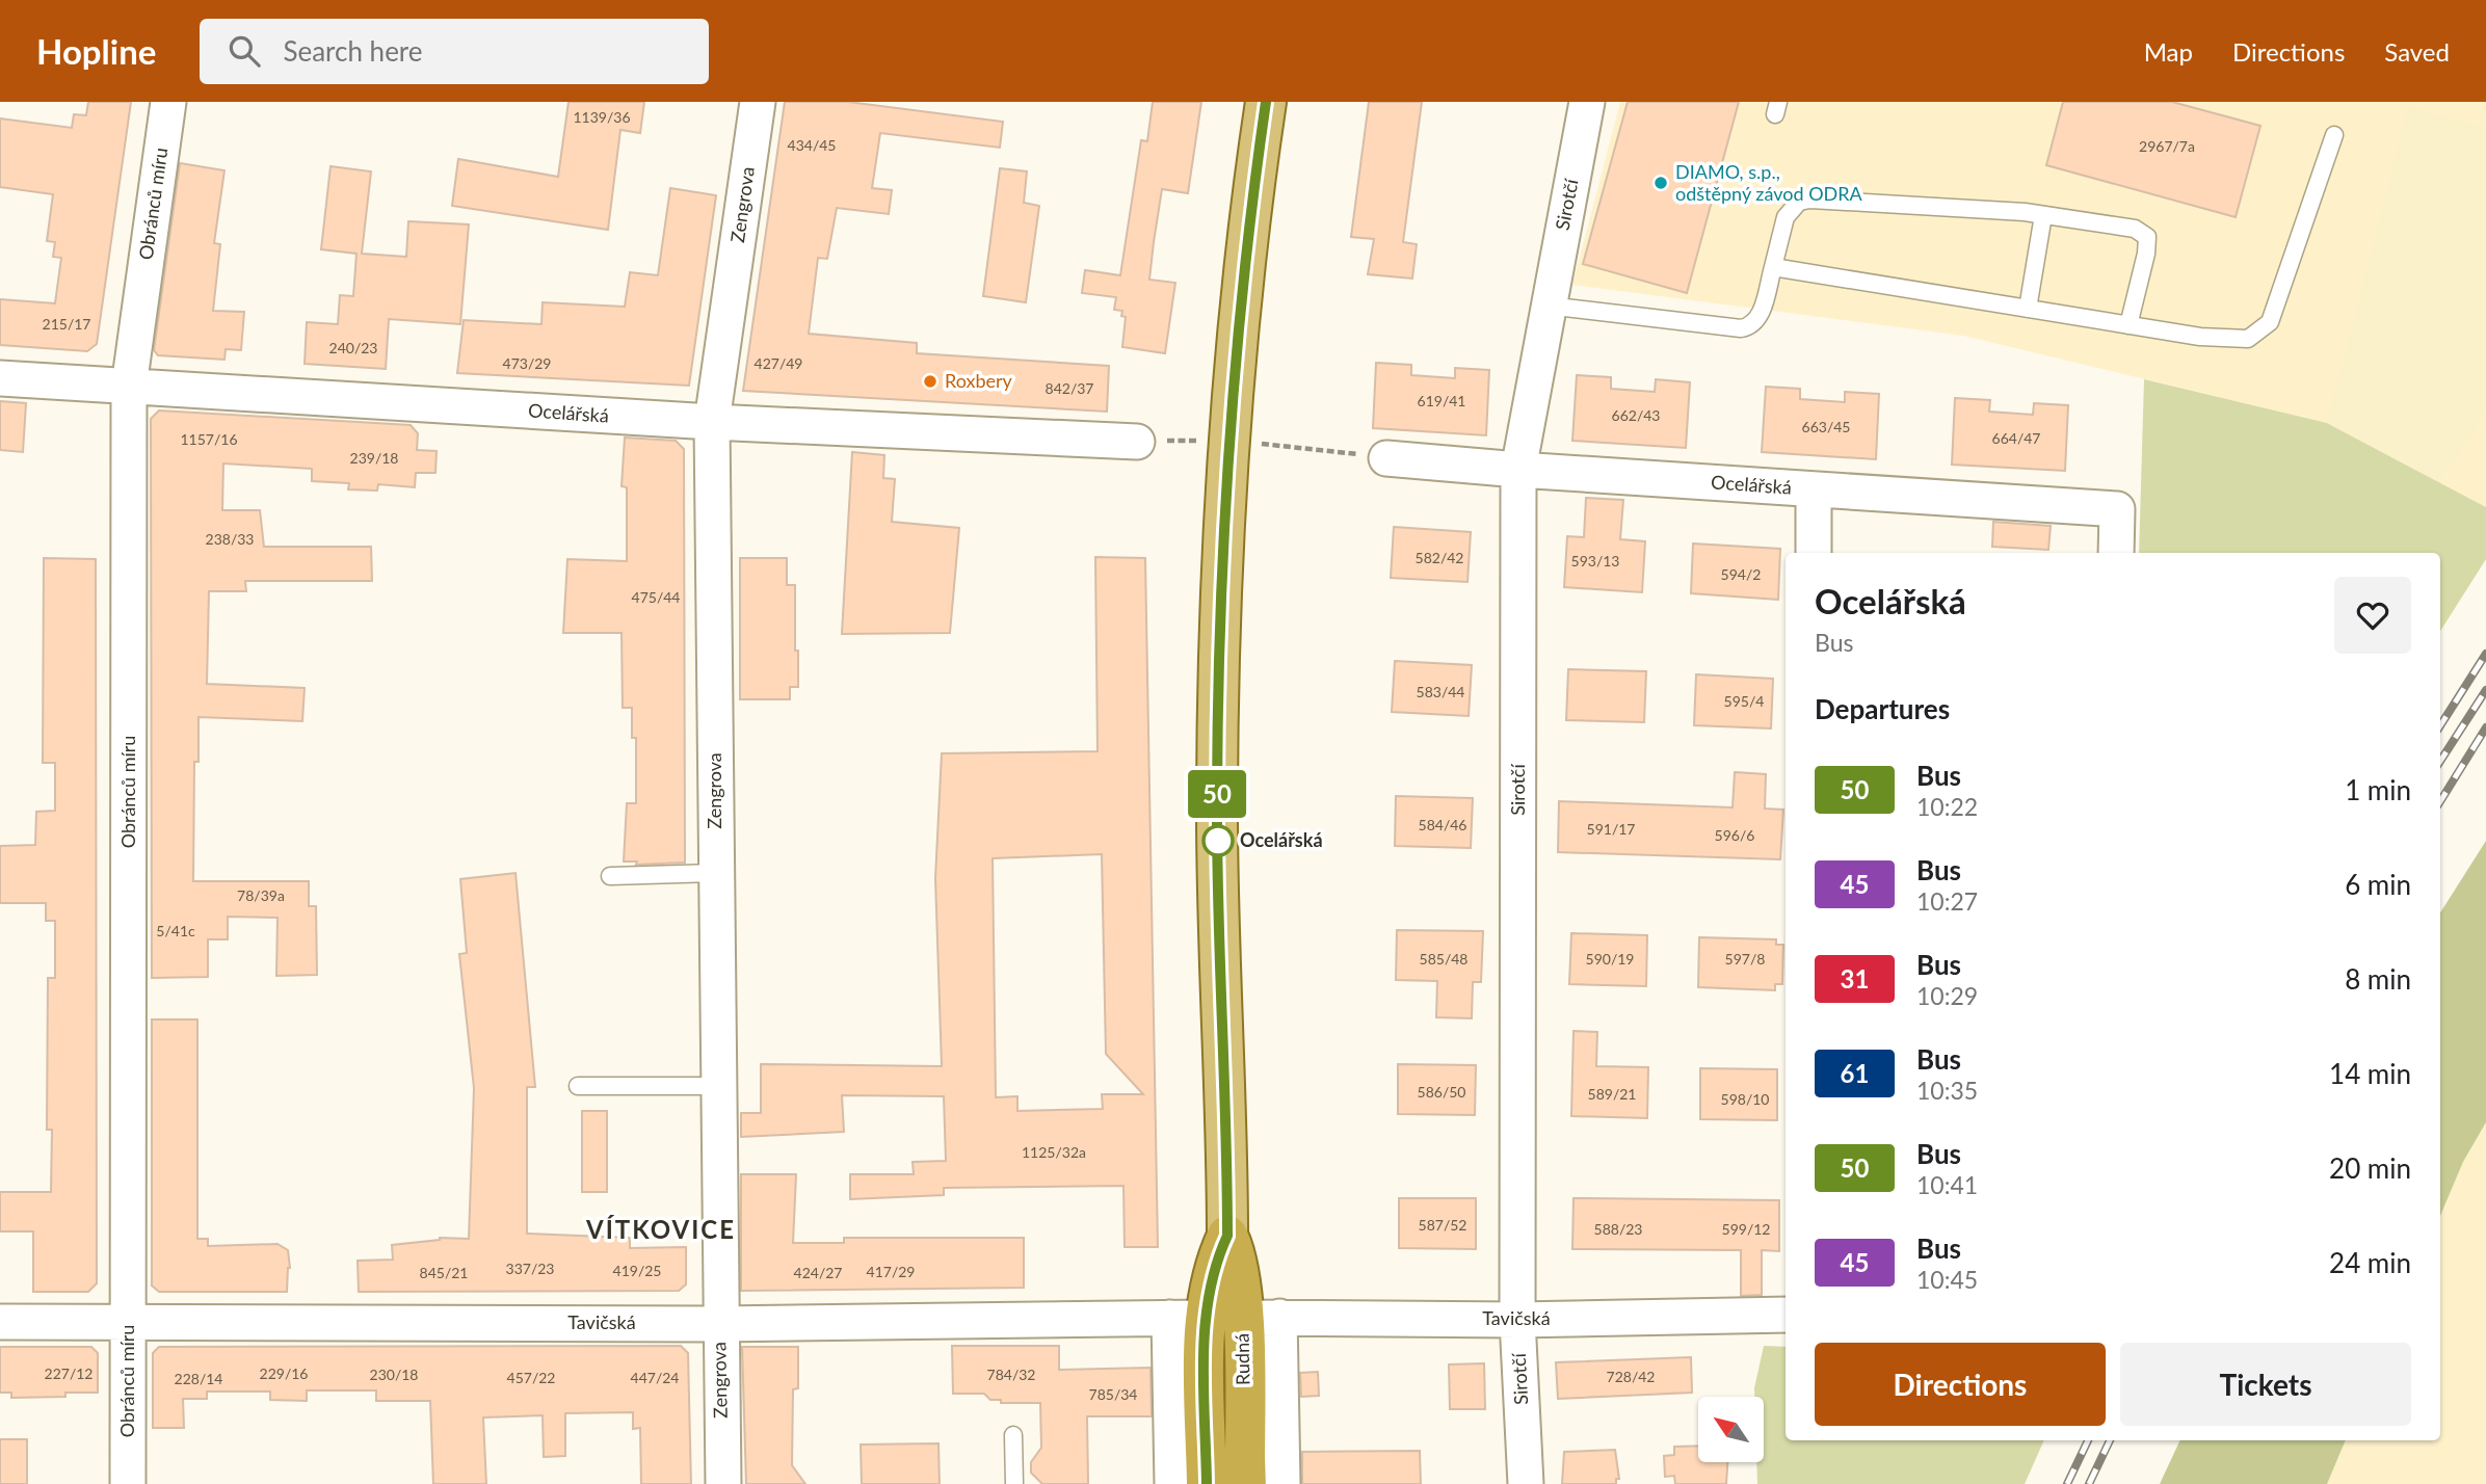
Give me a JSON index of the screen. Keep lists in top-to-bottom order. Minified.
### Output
{"streets":{"highway":["Rudná"],"street":["Obránců míru","Zengrova","Sirotčí","Ocelářská","Tavičská"]},"crossings":[["Obránců míru","Ocelářská"],["Obránců míru","Tavičská"],["Zengrova","Ocelářská"],["Zengrova","Tavičská"],["Sirotčí","Ocelářská"],["Sirotčí","Tavičská"],["Tavičská","Rudná"]],"districts":["VÍTKOVICE"],"places":["DIAMO, s.p., odštěpný závod ODRA","Roxbery","Ocelářská"],"lines":["bus line 50"],"house_numbers":["1139/36","434/45","2967/7a","215/17","240/23","473/29","427/49","842/37","619/41","662/43","663/45","664/47","1157/16","239/18","238/33","582/42","593/13","594/2","475/44","583/44","595/4","584/46","591/17","596/6","78/39a","5/41c","585/48","590/19","597/8","586/50","589/21","598/10","1125/32a","587/52","588/23","599/12","337/23","419/25","417/29","845/21","424/27","227/12","229/16","230/18","784/32","728/42","457/22","447/24","228/14","785/34"],"north":"top left","page":{"header":"Hopline","search":"Search here","nav":["Map","Directions","Saved"],"on_map":"50","heading":[["Ocelářská","Bus"],"Departures"],"list":[{"mark":"50","name":"Bus","note":"10:22","value":"1 min"},{"mark":"45","name":"Bus","note":"10:27","value":"6 min"},{"mark":"31","name":"Bus","note":"10:29","value":"8 min"},{"mark":"61","name":"Bus","note":"10:35","value":"14 min"},{"mark":"50","name":"Bus","note":"10:41","value":"20 min"},{"mark":"45","name":"Bus","note":"10:45","value":"24 min"}],"buttons":["Directions","Tickets"]}}
